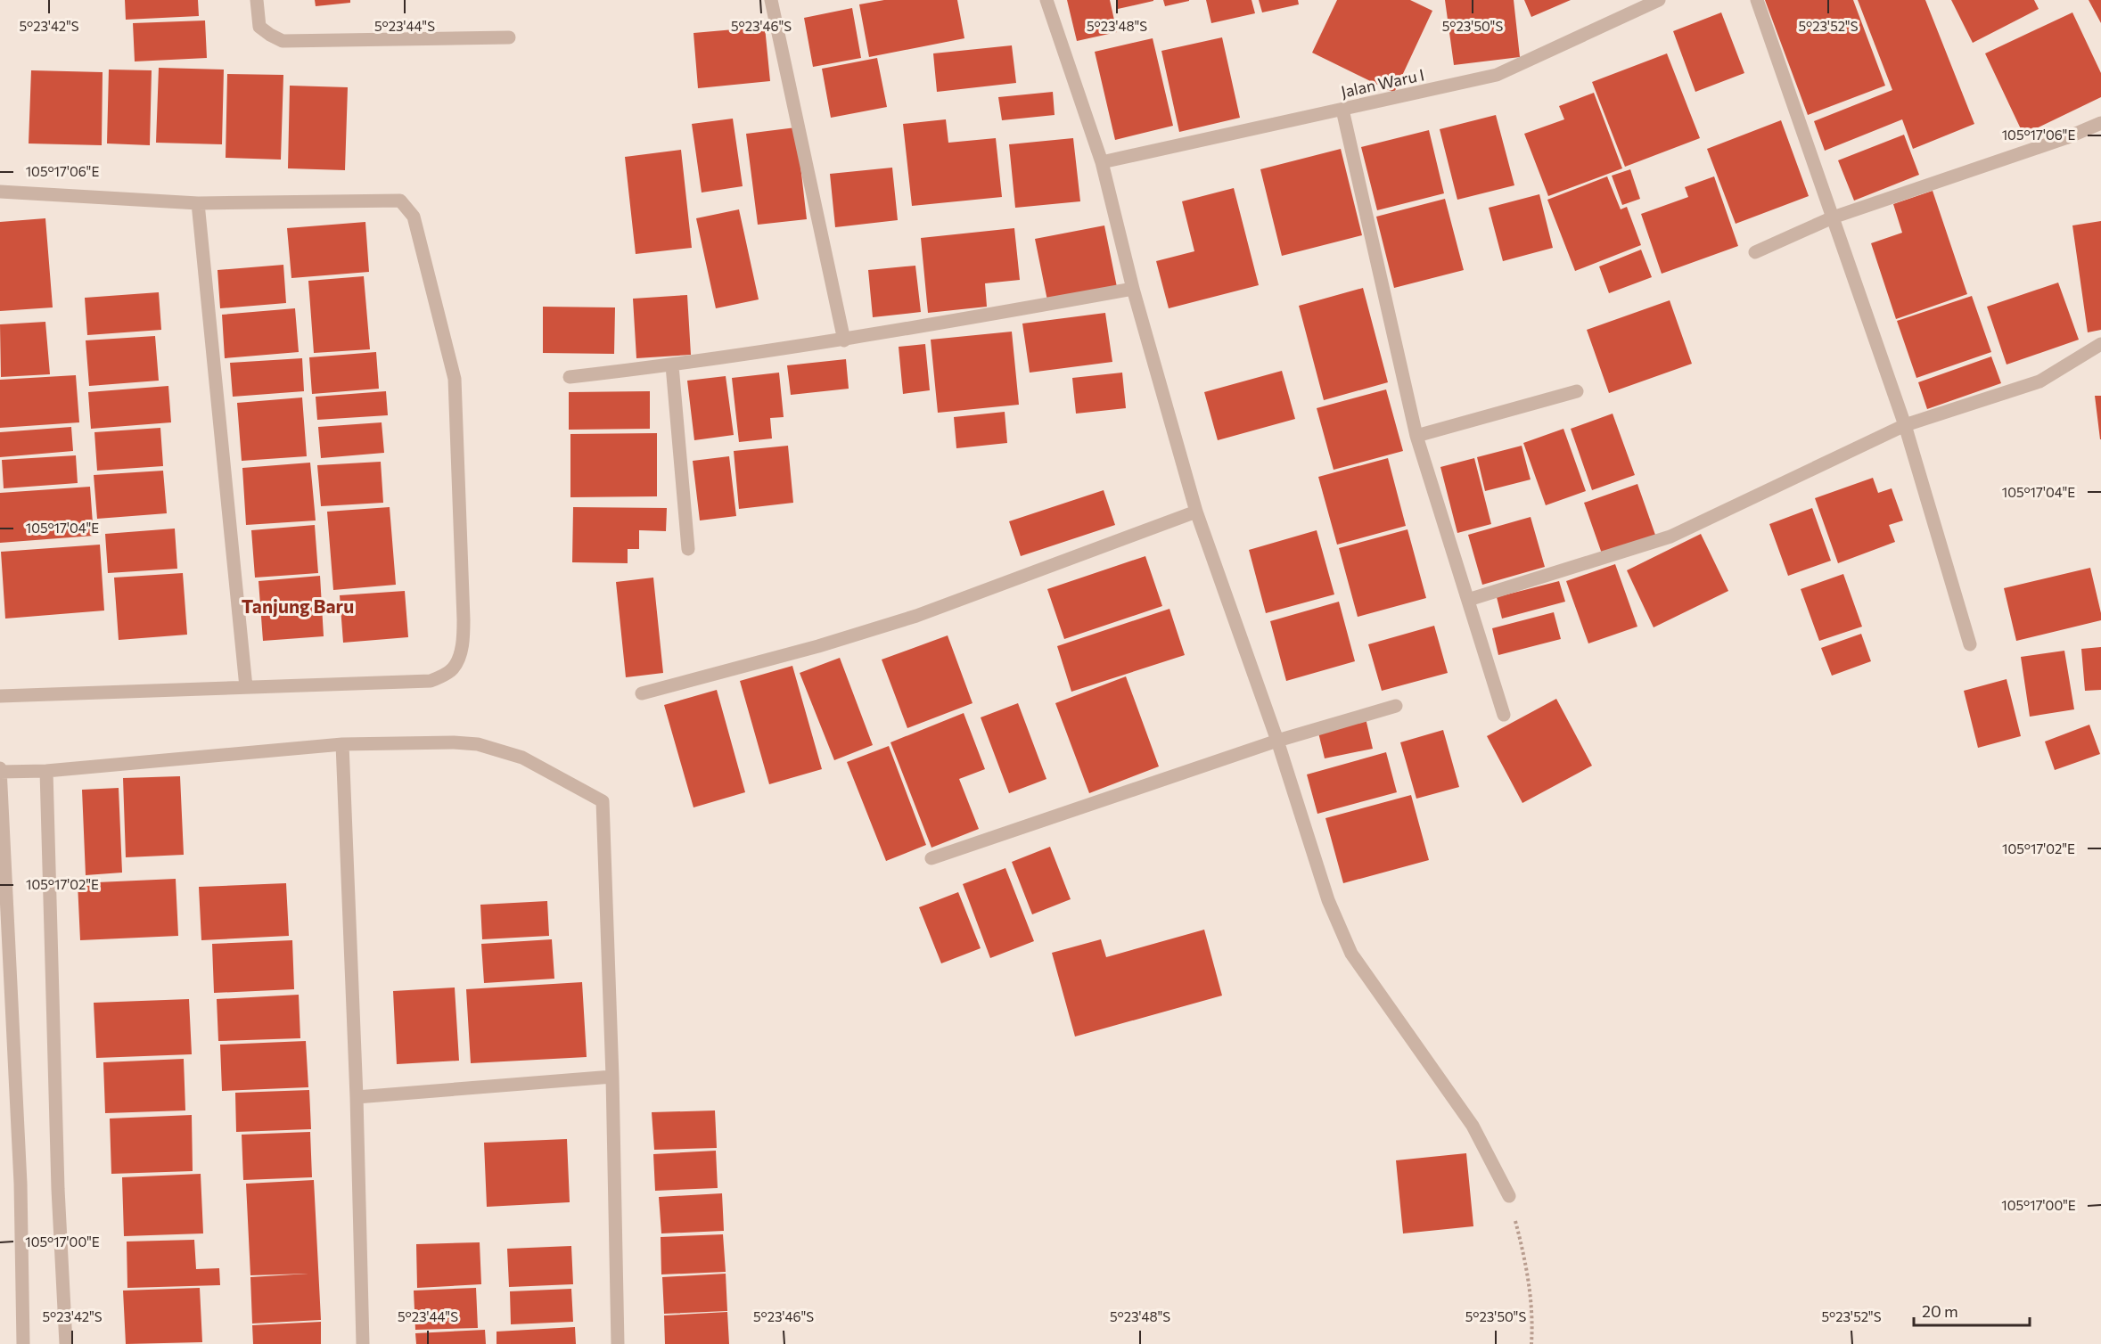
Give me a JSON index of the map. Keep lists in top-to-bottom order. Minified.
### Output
{"streets":{"street":["Jalan Waru I"]},"districts":["Tanjung Baru"],"scale_bar":"20 m","coordinates":["5°23'42\"S","5°23'44\"S","5°23'46\"S","5°23'48\"S","5°23'50\"S","5°23'52\"S","105°17'06\"E","105°17'04\"E","105°17'02\"E","105°17'00\"E"]}
